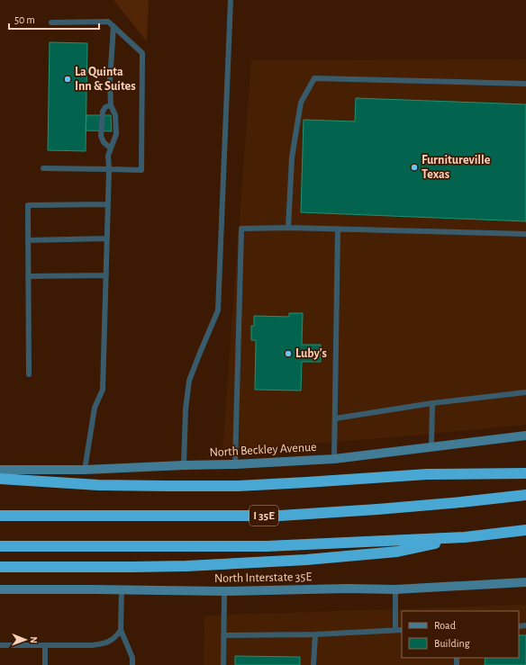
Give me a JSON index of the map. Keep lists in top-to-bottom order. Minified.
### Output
{"streets":{"highway":["I 35E"],"main road":["North Beckley Avenue","North Interstate 35E"]},"places":["La Quinta Inn & Suites","Furnitureville Texas","Luby's"],"legend":["Road","Building"],"scale_bar":"50 m","north":"right"}
